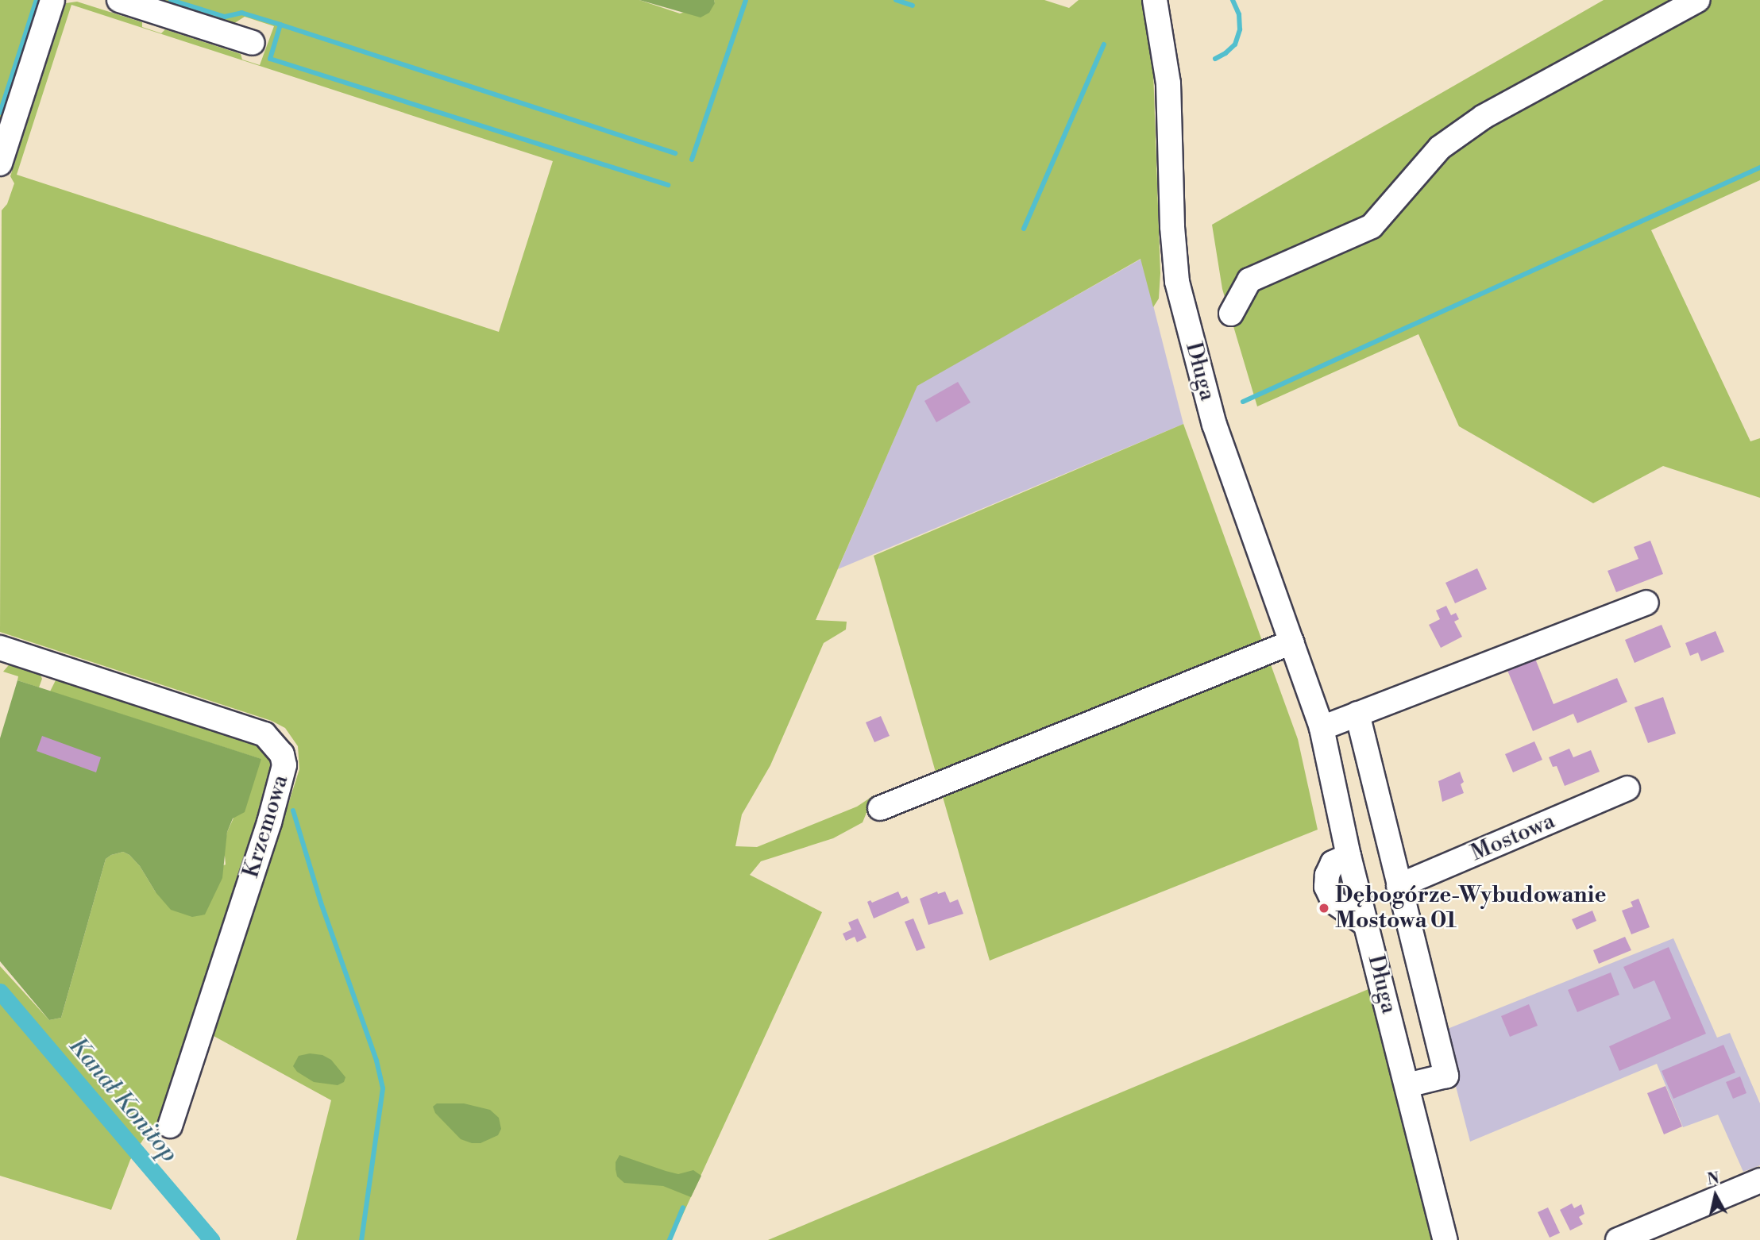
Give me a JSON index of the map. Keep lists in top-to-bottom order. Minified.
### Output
{"streets":{"street":["Długa","Krzemowa","Mostowa"]},"water":["Kanał Konitop"],"places":["Dębogórze-Wybudowanie Mostowa 01"],"north":"top"}
